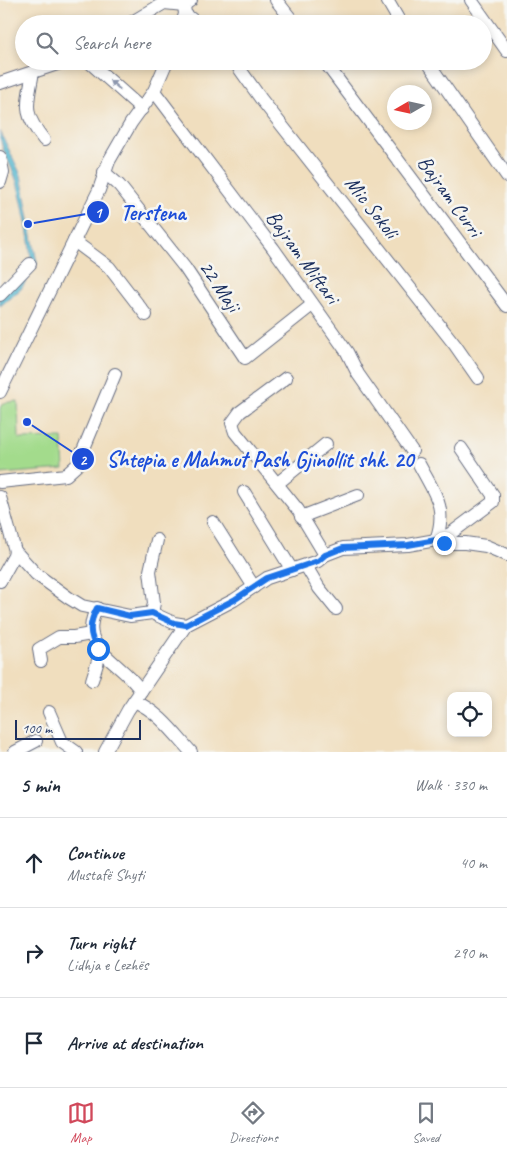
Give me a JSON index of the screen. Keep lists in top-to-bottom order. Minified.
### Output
{"streets":{"street":["Bajram Curri","Mic Sokoli","Bajram Miftari","22 Maji"]},"crossings":[["Bajram Miftari","22 Maji"]],"places":["Terstena","Shtepia e Mahmut Pash Gjinollit shk. 20"],"scale_bar":"100 m","north":"left","page":{"search":"Search here","scale":"100 m","heading":["5 min","Walk · 330 m"],"list":[["Continue","Mustafë Shyti","40 m"],["Turn right","Lidhja e Lezhës","290 m"],"Arrive at destination"],"nav":["Map","Directions","Saved"]}}
